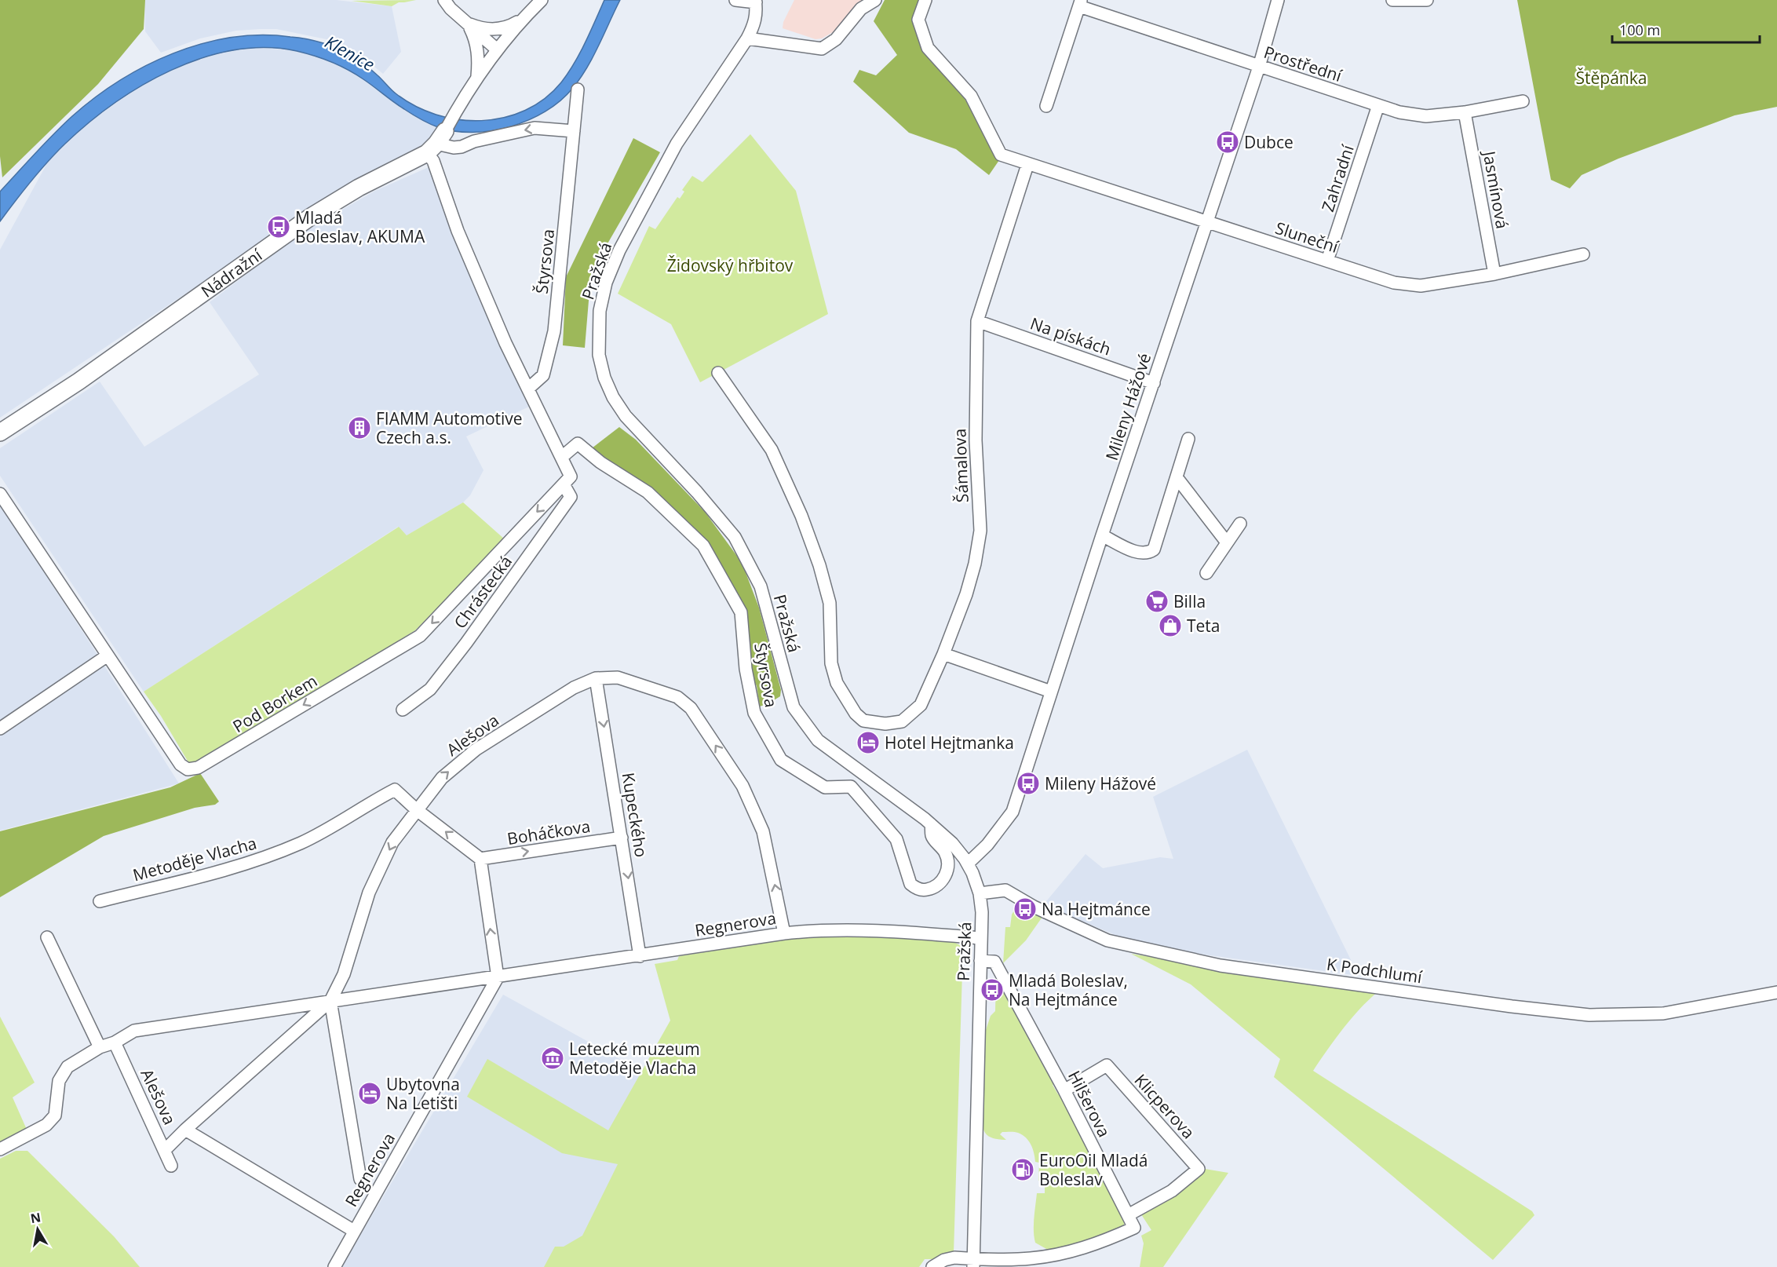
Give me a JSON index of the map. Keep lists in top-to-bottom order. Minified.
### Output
{"streets":{"street":["Prostřední","Zahradní","Jasmínová","Sluneční","Štyrsova","Pražská","Nádražní","Na pískách","Mileny Hážové","Šámalova","Chrástecká","Pod Borkem","Alešova","Kupeckého","Boháčkova","Metoděje Vlacha","Regnerova","K Podchlumí","Hilšerova","Klicperova"]},"crossings":[["Prostřední","Zahradní"],["Prostřední","Jasmínová"],["Prostřední","Mileny Hážové"],["Zahradní","Sluneční"],["Jasmínová","Sluneční"],["Sluneční","Mileny Hážové"],["Sluneční","Šámalova"],["Štyrsova","Pražská"],["Pražská","Mileny Hážové"],["Pražská","Regnerova"],["Pražská","K Podchlumí"],["Pražská","Hilšerova"],["Na pískách","Mileny Hážové"],["Na pískách","Šámalova"],["Chrástecká","Pod Borkem"],["Alešova","Kupeckého"],["Alešova","Metoděje Vlacha"],["Alešova","Regnerova"],["Kupeckého","Boháčkova"],["Kupeckého","Regnerova"],["Hilšerova","Klicperova"]],"one_way":["Kupeckého","Boháčkova"],"water":["Klenice"],"parks":["Štěpánka","Židovský hřbitov"],"places":{"bus stop":["Dubce","Mladá Boleslav, AKUMA","Mileny Hážové","Na Hejtmánce","Mladá Boleslav, Na Hejtmánce"],"building":["FIAMM Automotive Czech a.s."],"supermarket":["Billa"],"shop":["Teta"],"hotel":["Hotel Hejtmanka","Ubytovna Na Letišti"],"museum":["Letecké muzeum Metoděje Vlacha"],"fuel station":["EuroOil Mladá Boleslav"]},"scale_bar":"100 m","north":"top"}
